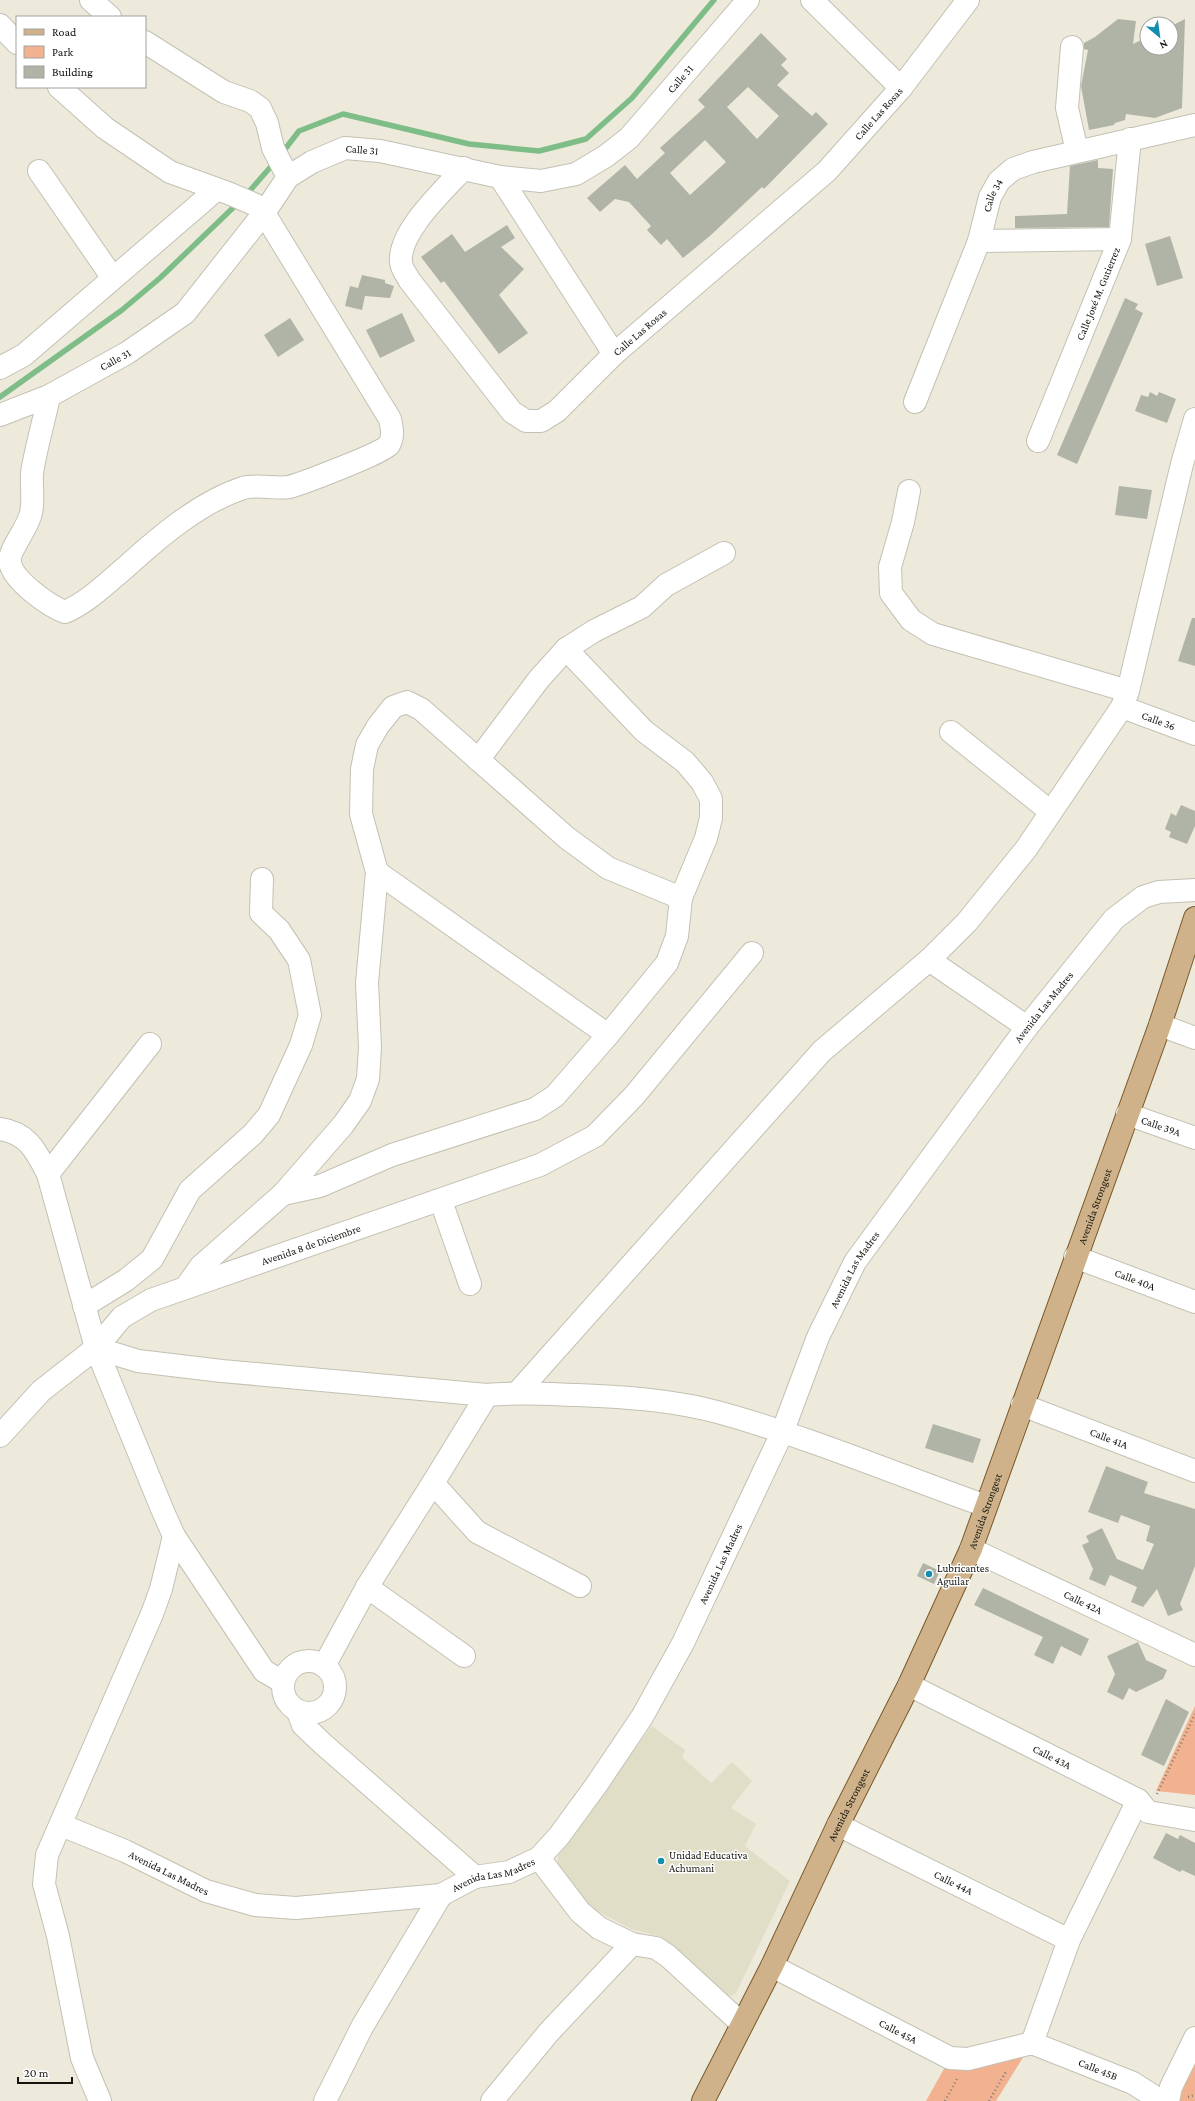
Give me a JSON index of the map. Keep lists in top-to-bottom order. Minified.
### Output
{"streets":{"main road":["Avenida Strongest"],"street":["Calle 31","Calle Las Rosas","Calle 34","Calle José M. Gutierrez","Calle 36","Avenida Las Madres","Calle 39A","Avenida 8 de Diciembre","Calle 40A","Calle 41A","Calle 42A","Calle 43A","Calle 44A","Calle 45A","Calle 45B"]},"crossings":[["Calle 31","Calle Las Rosas"],["Calle 34","Calle José M. Gutierrez"],["Calle 39A","Avenida Strongest"],["Avenida Strongest","Calle 40A"],["Avenida Strongest","Calle 41A"],["Avenida Strongest","Calle 42A"],["Avenida Strongest","Calle 43A"],["Avenida Strongest","Calle 44A"],["Avenida Strongest","Calle 45A"],["Calle 45A","Calle 45B"]],"places":["Lubricantes Aguilar","Unidad Educativa Achumani"],"legend":["Road","Park","Building"],"scale_bar":"20 m","north":"bottom right"}
